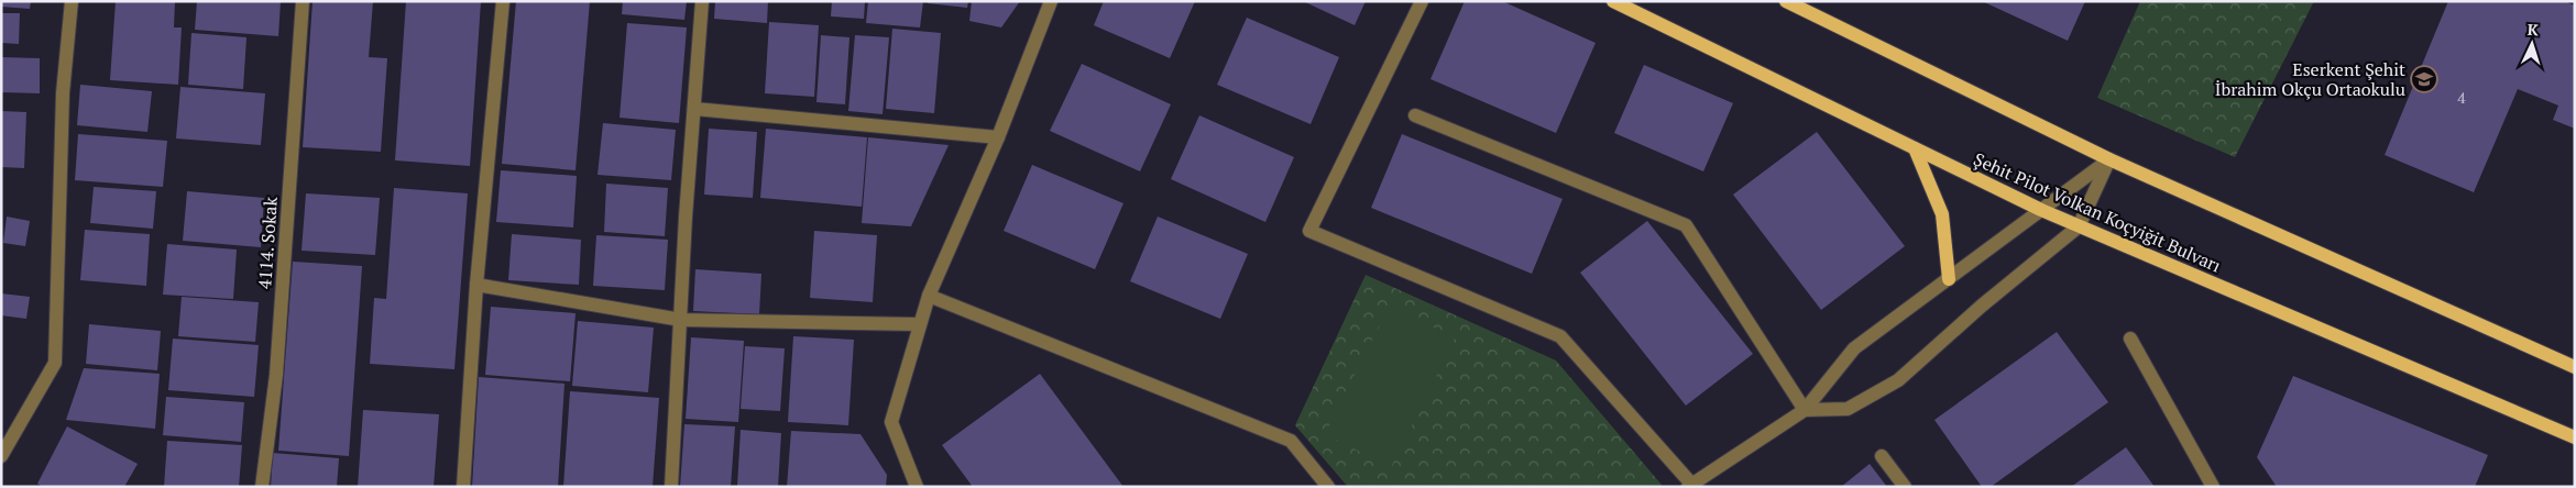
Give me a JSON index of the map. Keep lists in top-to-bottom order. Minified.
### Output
{"streets":{"main road":["Şehit Pilot Volkan Koçyiğit Bulvarı"],"street":["4114. Sokak"]},"places":{"school or university":["Eserkent Şehit İbrahim Okçu Ortaokulu"]},"house_numbers":["4"],"north":"top"}
